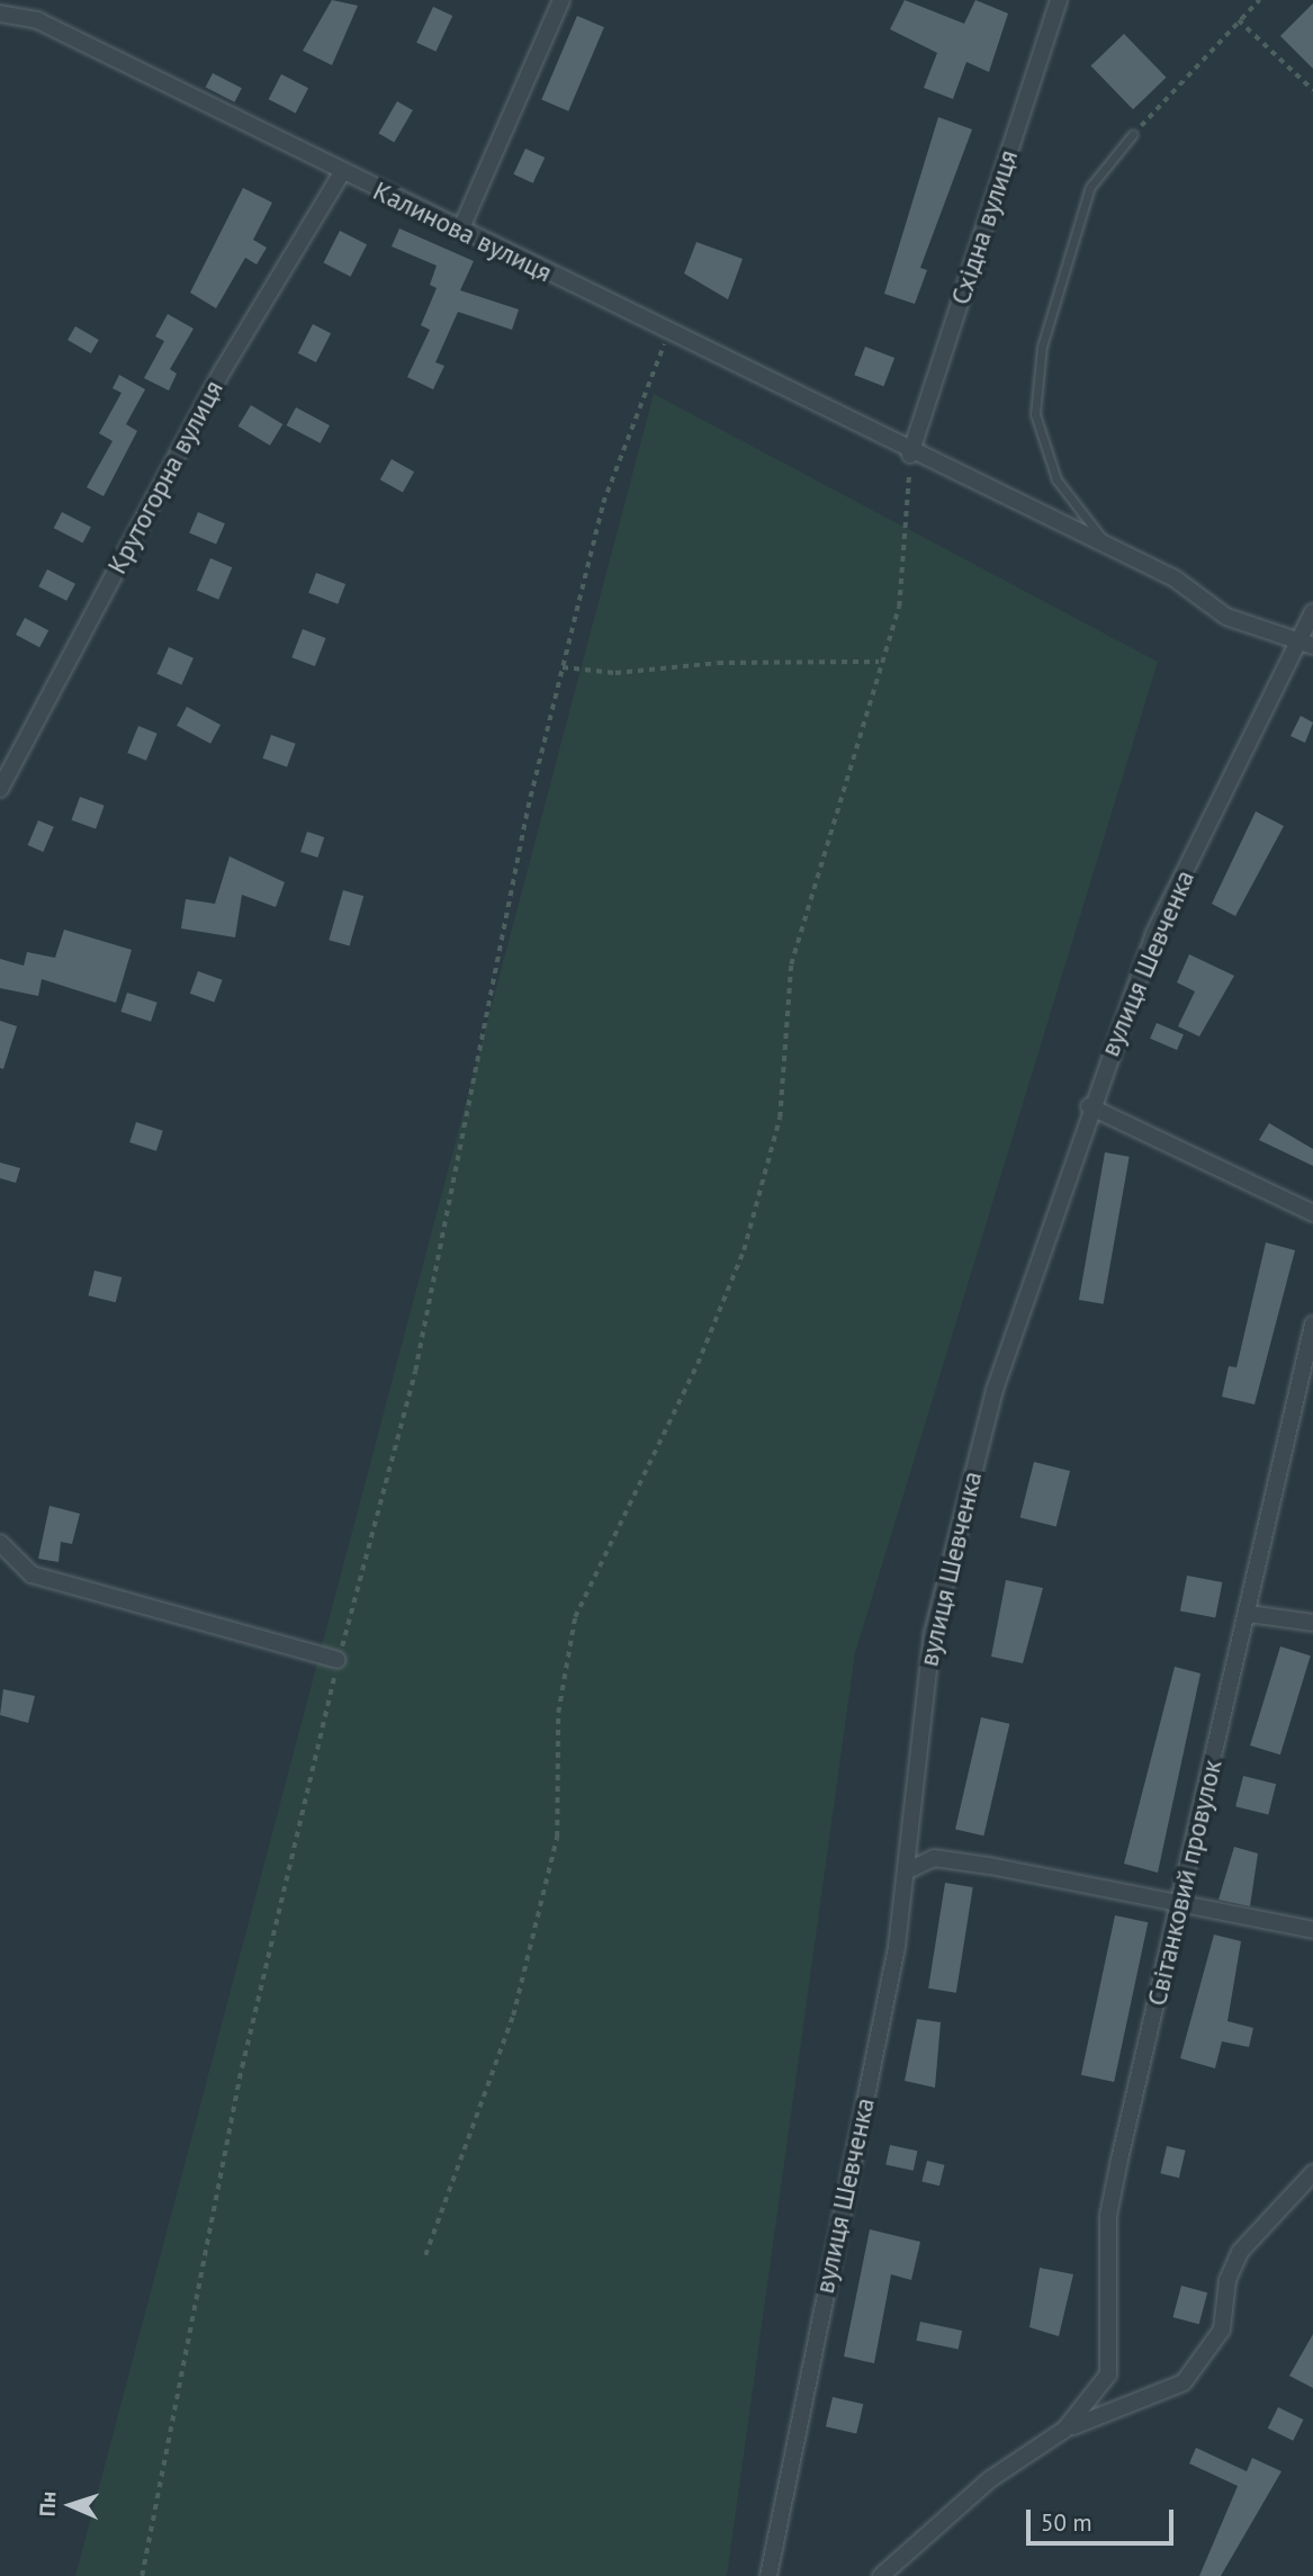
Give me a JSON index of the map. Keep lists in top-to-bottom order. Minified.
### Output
{"streets":{"street":["Східна вулиця","Калинова вулиця","Крутогорна вулиця","вулиця Шевченка","Світанковий провулок"]},"crossings":[["Східна вулиця","Калинова вулиця"],["Калинова вулиця","Крутогорна вулиця"],["Калинова вулиця","вулиця Шевченка"]],"scale_bar":"50 m","north":"left"}
